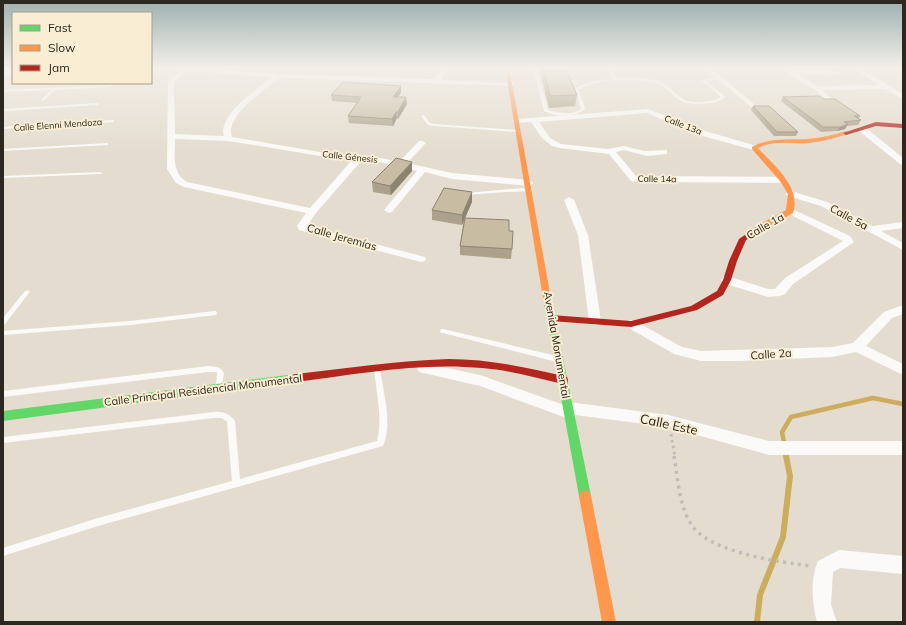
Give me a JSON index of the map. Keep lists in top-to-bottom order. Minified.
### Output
{"streets":{"street":["Calle 13a","Calle Génesis","Calle 14a","Calle 5a","Calle 1a","Calle Jeremías","Avenida Monumental","Calle 2a","Calle Principal Residencial Monumental","Calle Este"],"lane":["Calle Elenni Mendoza"]},"crossings":[["Calle 13a","Avenida Monumental"],["Calle Génesis","Calle Jeremías"],["Calle Génesis","Avenida Monumental"],["Calle 5a","Calle 1a"],["Calle 1a","Avenida Monumental"],["Calle 1a","Calle 2a"],["Avenida Monumental","Calle Principal Residencial Monumental"],["Avenida Monumental","Calle Este"],["Calle Principal Residencial Monumental","Calle Este"]],"legend":["Fast","Slow","Jam"]}
